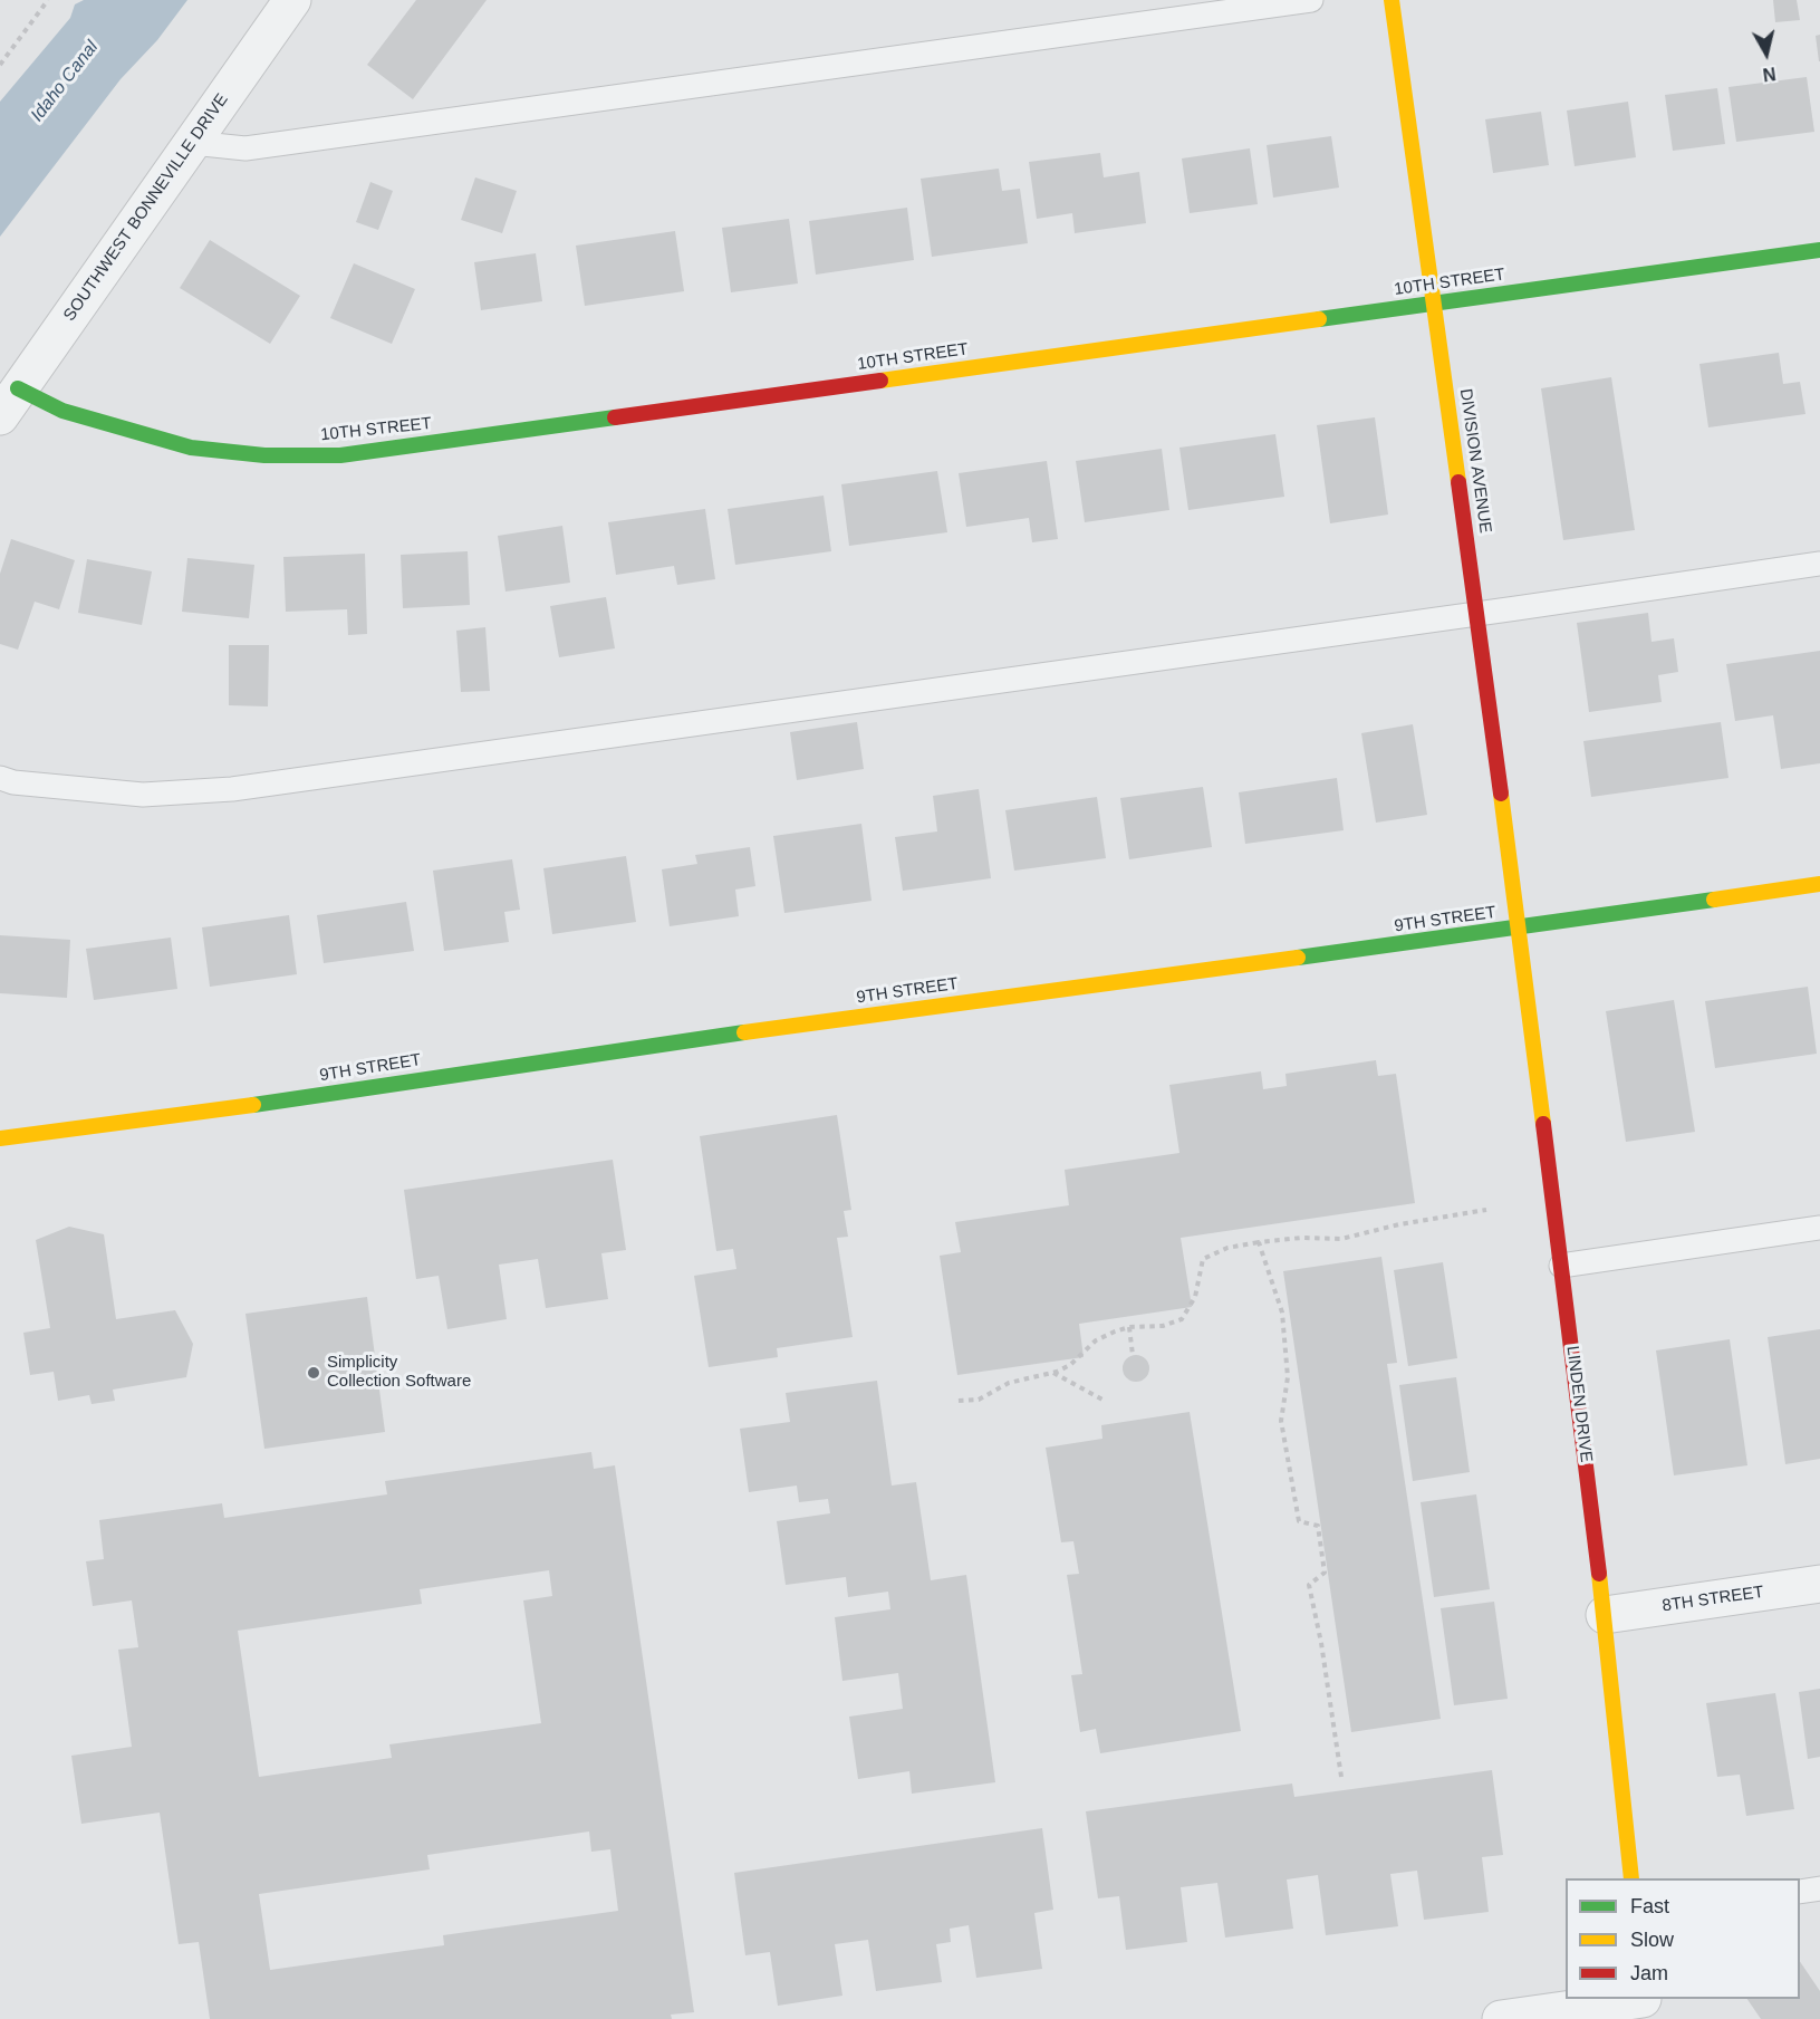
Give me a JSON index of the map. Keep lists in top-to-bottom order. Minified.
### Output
{"streets":{"street":["SOUTHWEST BONNEVILLE DRIVE","10TH STREET","DIVISION AVENUE","9TH STREET","LINDEN DRIVE","8TH STREET"]},"crossings":[["SOUTHWEST BONNEVILLE DRIVE","10TH STREET"],["10TH STREET","DIVISION AVENUE"],["DIVISION AVENUE","9TH STREET"],["DIVISION AVENUE","LINDEN DRIVE"],["9TH STREET","LINDEN DRIVE"],["LINDEN DRIVE","8TH STREET"]],"water":["Idaho Canal"],"places":["Simplicity Collection Software"],"legend":["Fast","Slow","Jam"],"north":"bottom"}
